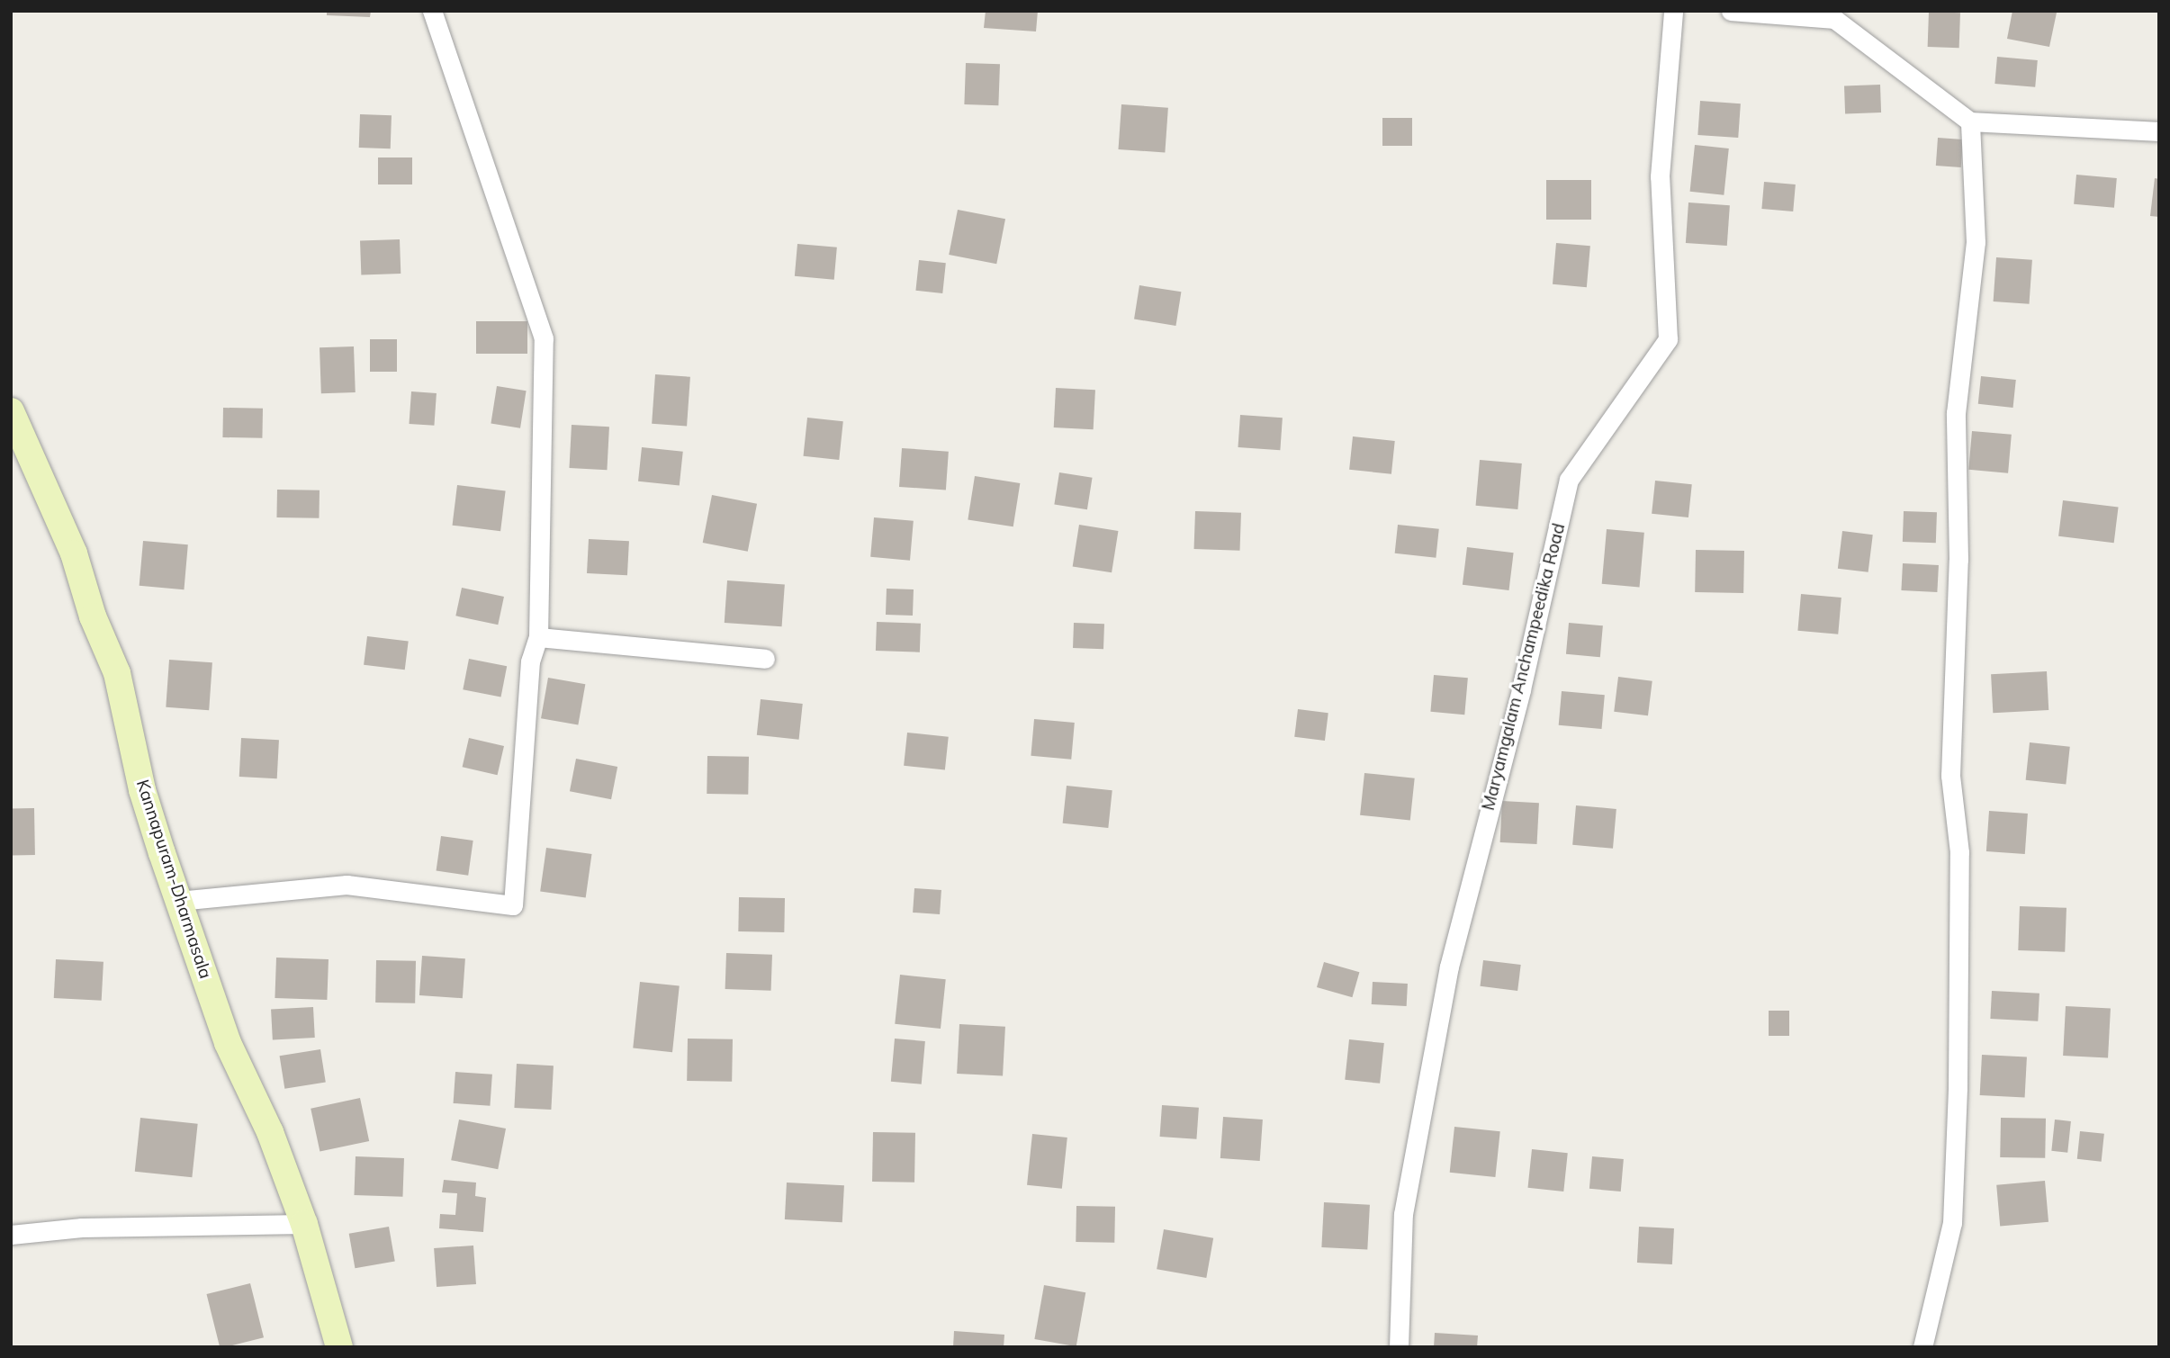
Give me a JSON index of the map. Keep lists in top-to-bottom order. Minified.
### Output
{"streets":{"main road":["Kannapuram-Dharmasala"],"street":["Maryamgalam Anchampeedika Road"]}}
